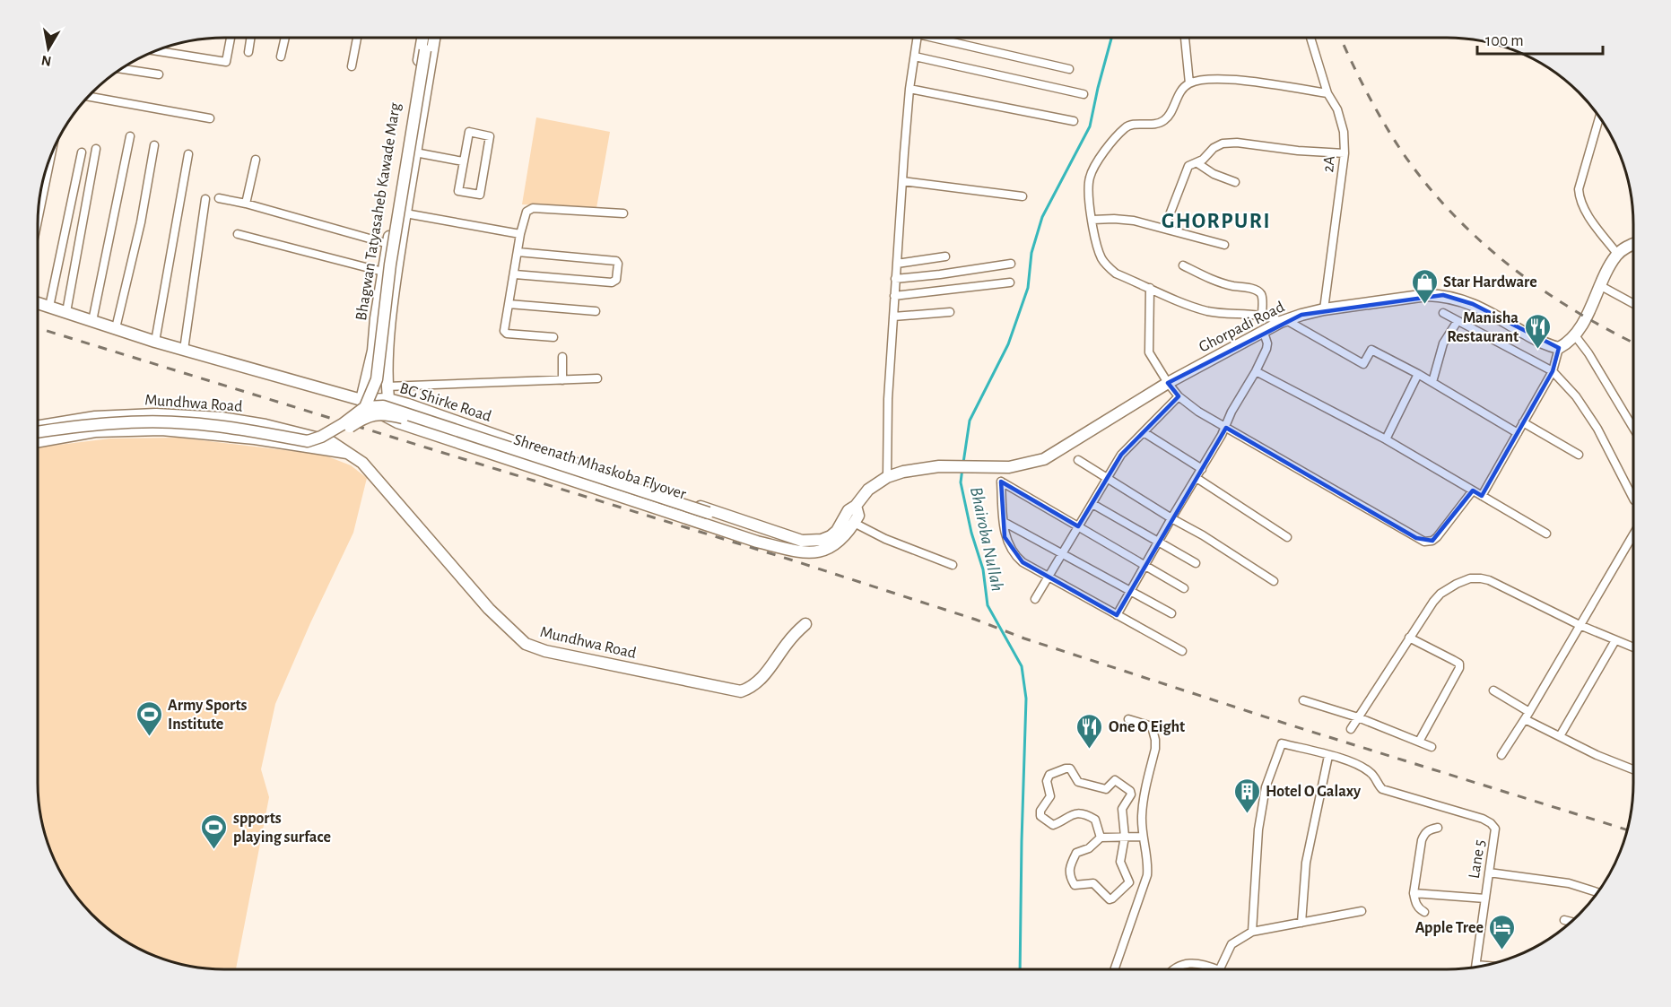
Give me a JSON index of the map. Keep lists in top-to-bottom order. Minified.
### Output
{"streets":{"main road":["Bhagwan Tatyasaheb Kawade Marg","Ghorpadi Road","BG Shirke Road","Mundhwa Road","Shreenath Mhaskoba Flyover"],"street":["2A","Lane 5"]},"crossings":[["2A","Ghorpadi Road"],["Bhagwan Tatyasaheb Kawade Marg","BG Shirke Road"],["Bhagwan Tatyasaheb Kawade Marg","Shreenath Mhaskoba Flyover"],["BG Shirke Road","Shreenath Mhaskoba Flyover"]],"districts":["GHORPURI"],"water":["Bhairoba Nullah"],"places":{"shop":["Star Hardware"],"restaurant":["Manisha Restaurant","One O Eight"],"sports":["Army Sports Institute","spports playing surface"],"building":["Hotel O Galaxy"],"hotel":["Apple Tree"]},"scale_bar":"100 m","north":"bottom"}
